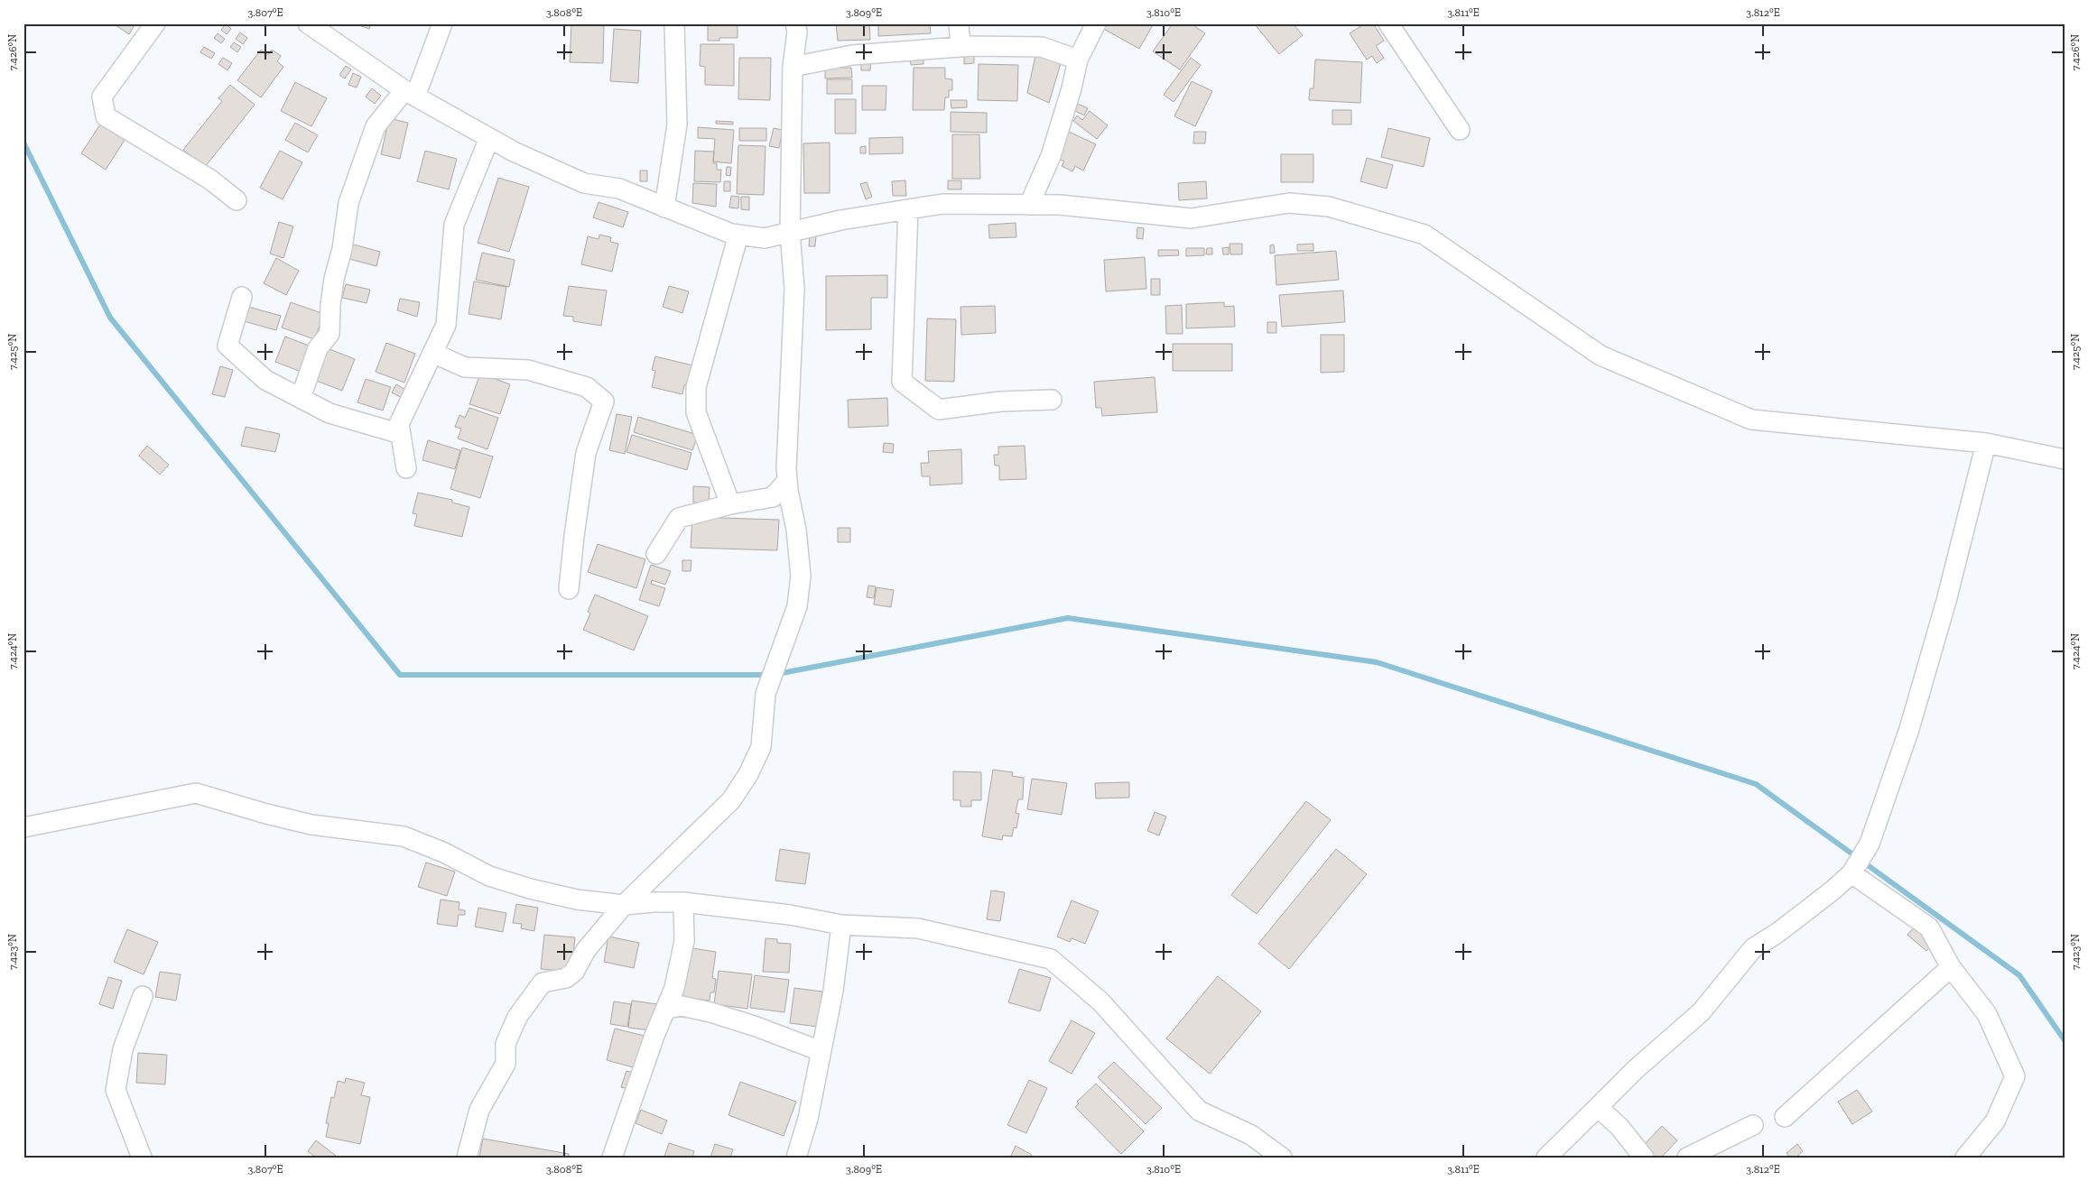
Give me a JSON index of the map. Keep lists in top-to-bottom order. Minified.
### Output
{"coordinates":["3.807°E","3.808°E","3.809°E","3.810°E","3.811°E","3.812°E","7.426°N","7.425°N","7.424°N","7.423°N"]}
